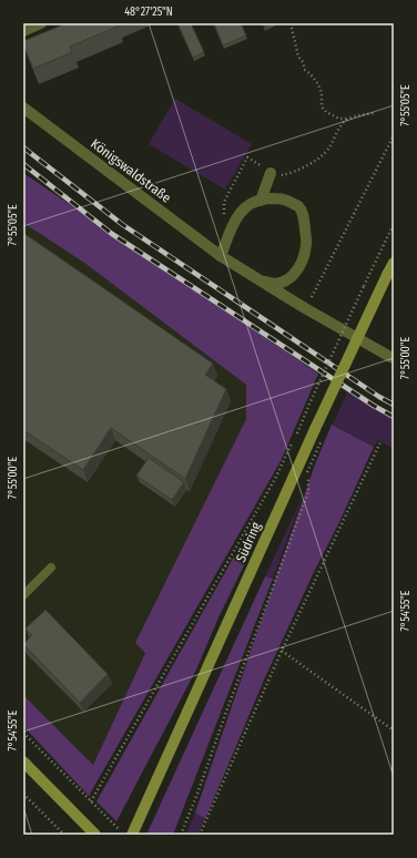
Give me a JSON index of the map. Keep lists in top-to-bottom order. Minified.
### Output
{"streets":{"street":["Königswaldstraße","Südring"]},"coordinates":["48°27'25\"N","7°55'05\"E","7°55'00\"E","7°54'55\"E"]}
